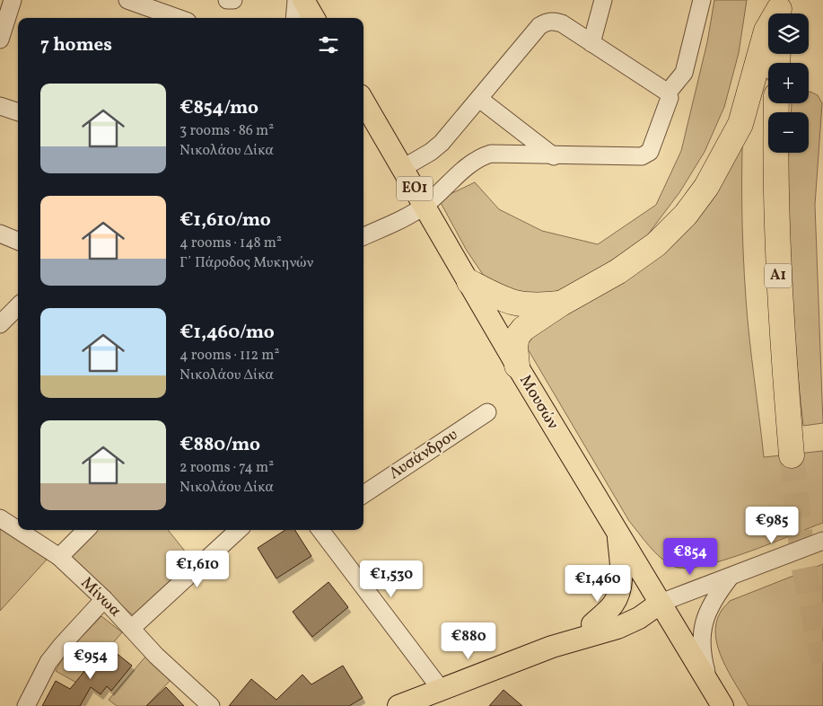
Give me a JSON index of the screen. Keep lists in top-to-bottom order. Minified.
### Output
{"streets":{"highway":["Α1"],"main road":["ΕΟ1","Μουσών"],"street":["Λυσάνδρου","Μίνωα"]},"page":{"map_buttons":["+","−"],"heading":"7 homes","list":[{"name":"€854/mo","note":"3 rooms · 86 m² · Νικολάου Δίκα"},{"name":"€1,610/mo","note":"4 rooms · 148 m² · Γ΄ Πάροδος Μυκηνών"},{"name":"€1,460/mo","note":"4 rooms · 112 m² · Νικολάου Δίκα"},{"name":"€880/mo","note":"2 rooms · 74 m² · Νικολάου Δίκα"}],"price":["€985","€854","€1,610","€1,530","€1,460","€880","€954"]}}
